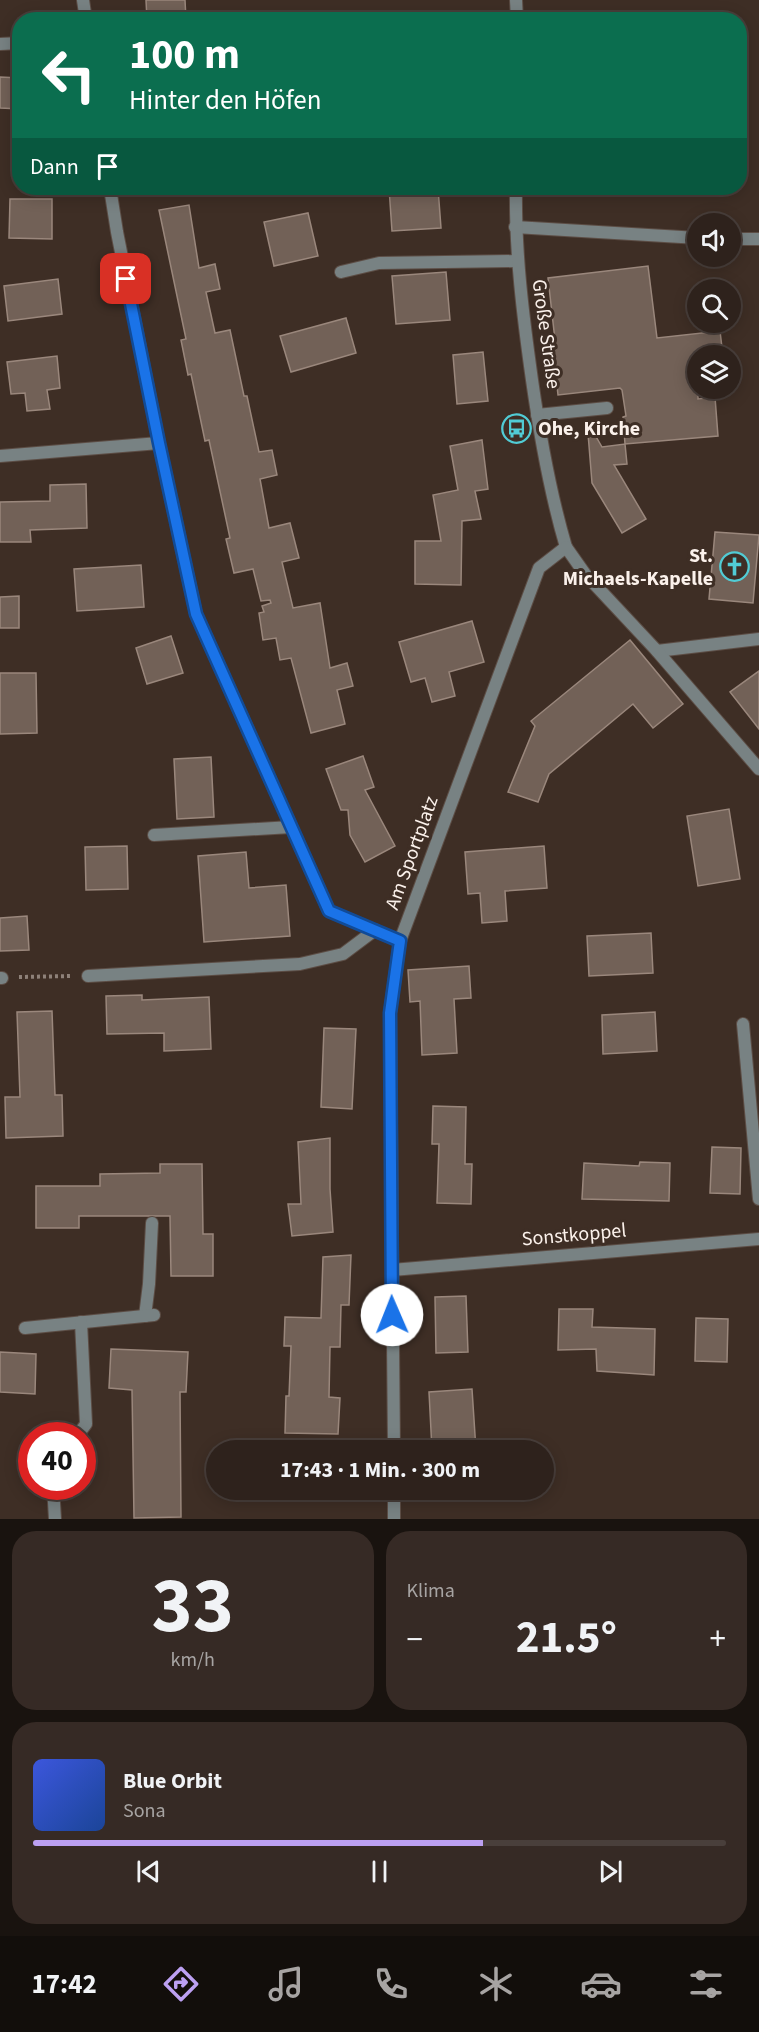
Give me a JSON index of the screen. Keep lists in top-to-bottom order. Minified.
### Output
{"streets":{"street":["Große Straße","Am Sportplatz","Sonstkoppel"]},"crossings":[["Große Straße","Am Sportplatz"],["Am Sportplatz","Sonstkoppel"]],"places":{"bus stop":["Ohe, Kirche"],"church":["St. Michaels-Kapelle"]},"page":{"turn":["100 m","Hinter den Höfen"],"then":"Dann","limit":"40","trip":"17:43 · 1 Min. · 300 m","tile":[["33","km/h"],"Klima"],"heat":["−","21.5°","+"],"song":["Blue Orbit","Sona"],"tabs":"17:42"}}
